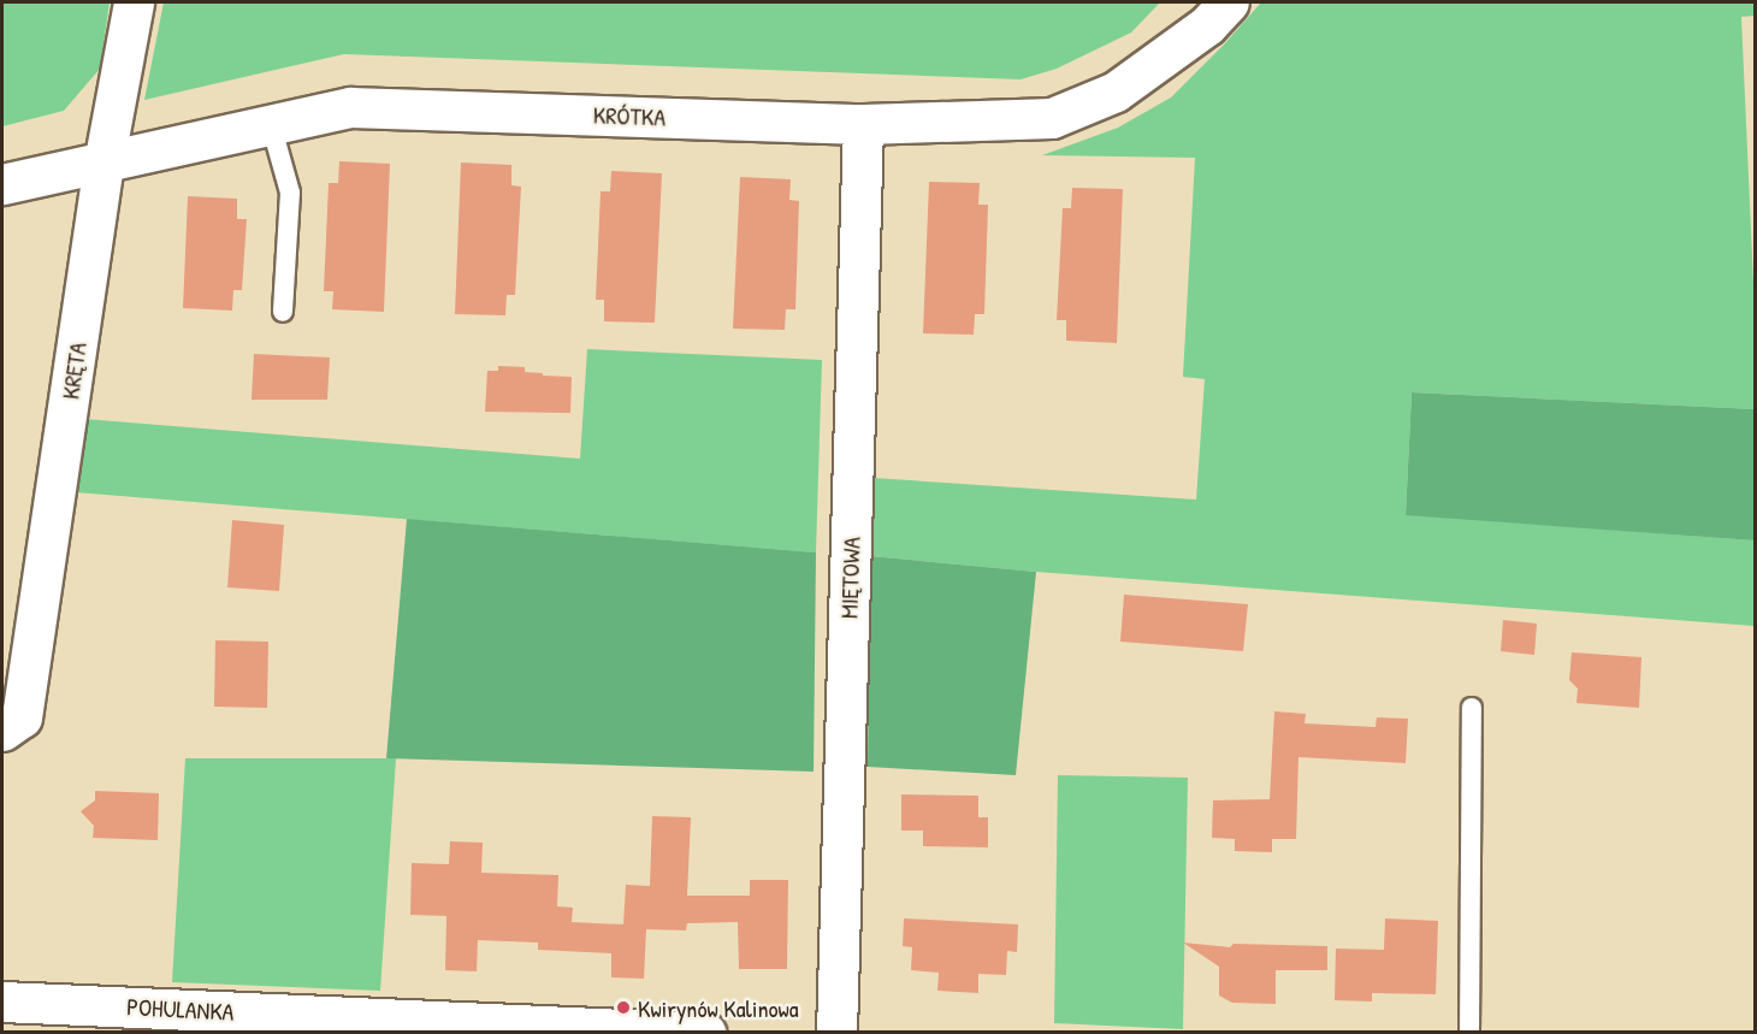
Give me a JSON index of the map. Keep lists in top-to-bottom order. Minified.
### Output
{"streets":{"street":["KRÓTKA","KRĘTA","MIĘTOWA","POHULANKA"]},"crossings":[["KRÓTKA","KRĘTA"],["KRÓTKA","MIĘTOWA"]],"places":["Kwirynów Kalinowa"]}
